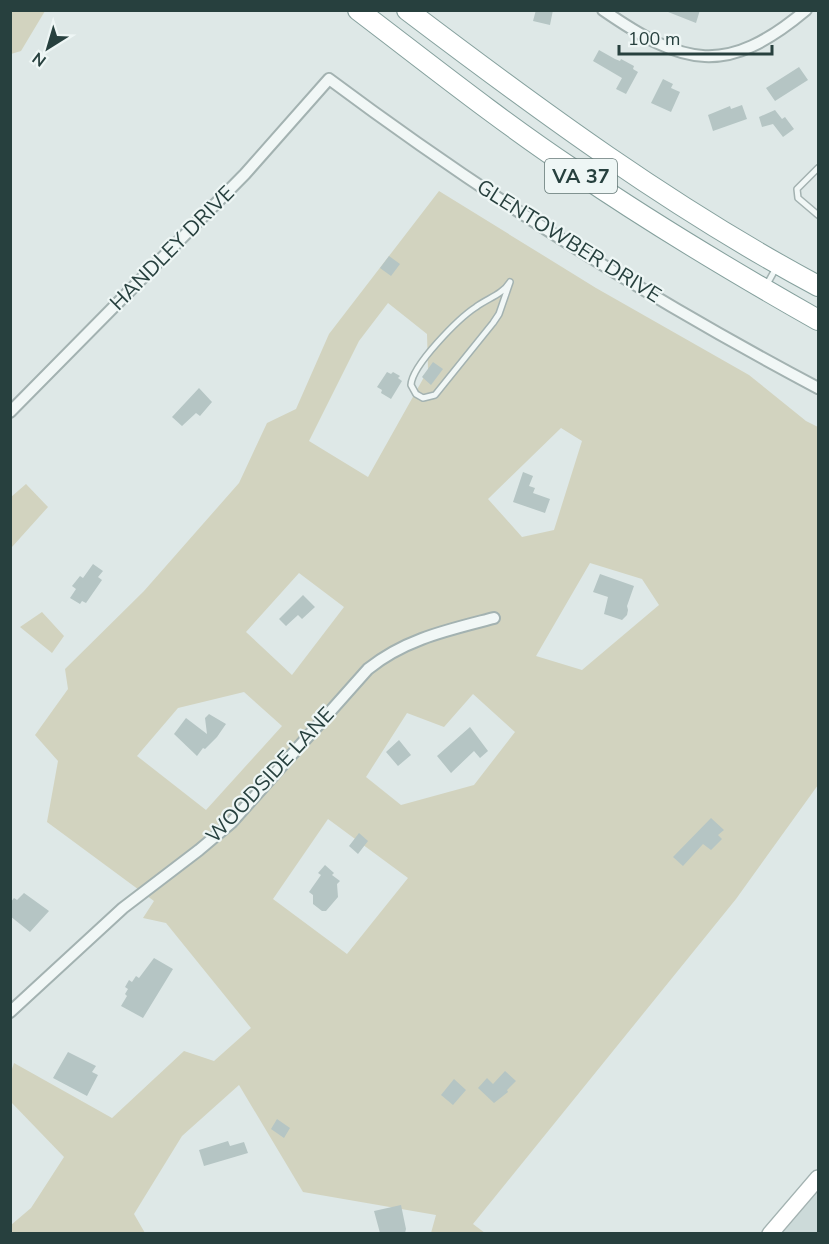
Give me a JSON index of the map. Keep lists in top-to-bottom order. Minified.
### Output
{"streets":{"highway":["VA 37"],"street":["GLENTOWBER DRIVE","HANDLEY DRIVE","WOODSIDE LANE"]},"crossings":[["GLENTOWBER DRIVE","HANDLEY DRIVE"]],"scale_bar":"100 m","north":"bottom left"}
